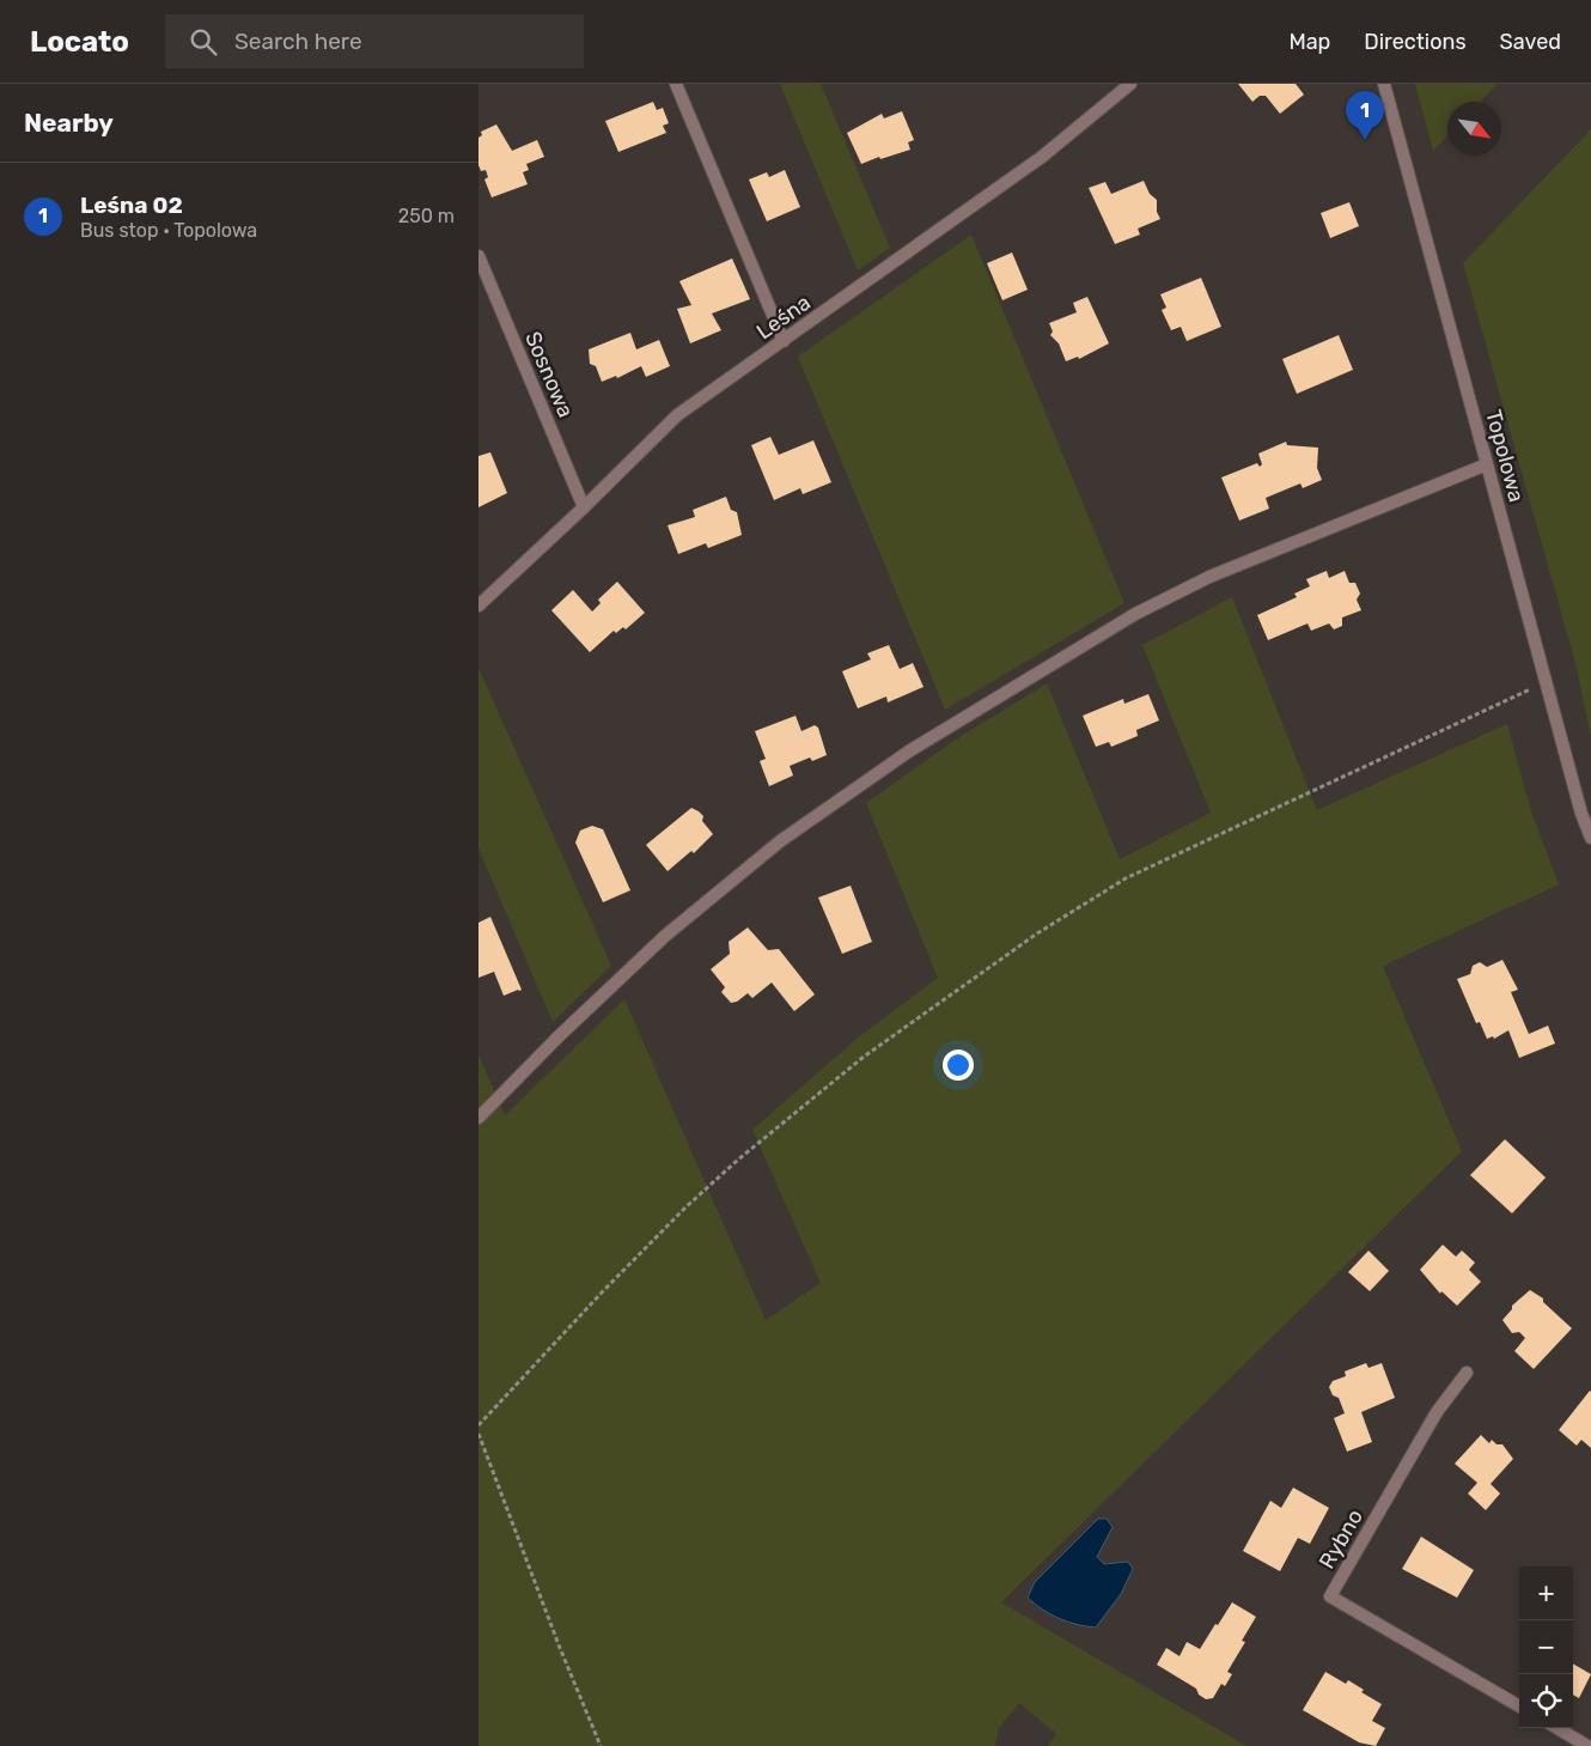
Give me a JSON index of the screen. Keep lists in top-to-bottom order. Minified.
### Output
{"streets":{"street":["Leśna","Sosnowa","Topolowa","Rybno"]},"crossings":[["Leśna","Sosnowa"]],"north":"bottom right","page":{"header":"Locato","search":"Search here","nav":["Map","Directions","Saved"],"heading":"Nearby","pins":"1","list":[{"mark":"1","name":"Leśna 02","note":"Bus stop · Topolowa","value":"250 m"}],"map_buttons":["+","−"]}}
